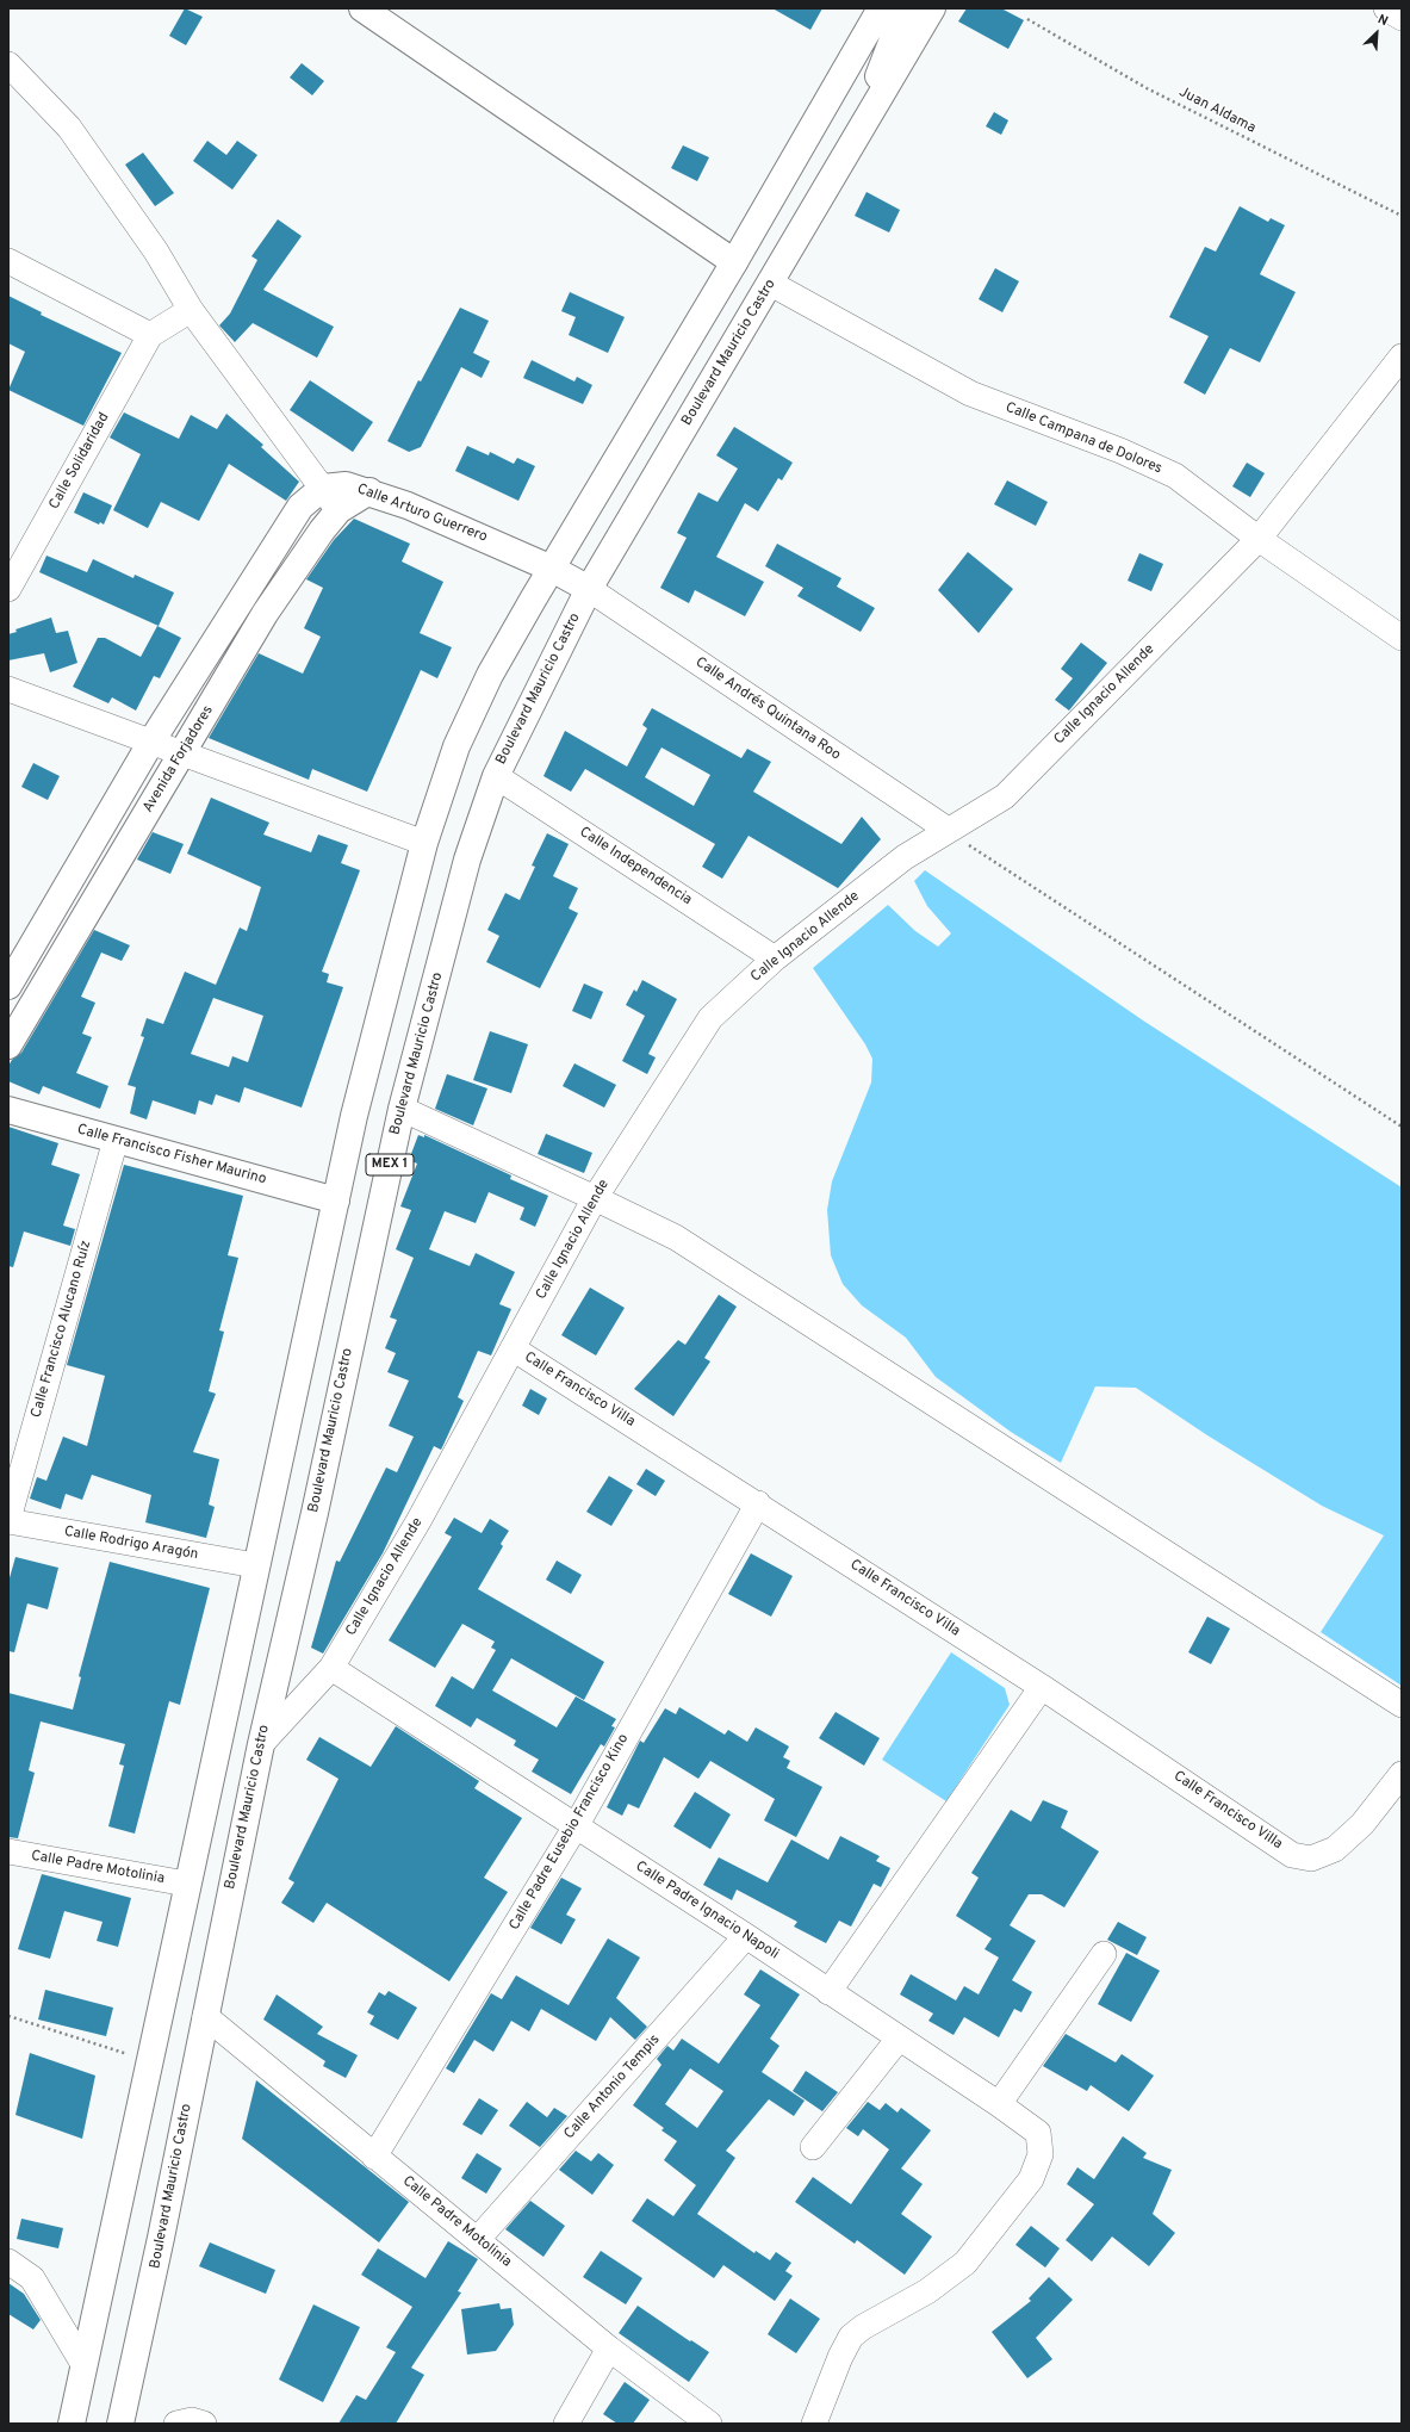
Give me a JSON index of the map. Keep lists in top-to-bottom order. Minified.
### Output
{"streets":{"main road":["Boulevard Mauricio Castro","Calle Arturo Guerrero","Avenida Forjadores","Calle Francisco Fisher Maurino","MEX 1"],"street":["Calle Campana de Dolores","Calle Solidaridad","Calle Ignacio Allende","Calle Andrés Quintana Roo","Calle Independencia","Calle Francisco Alucano Ruíz","Calle Francisco Villa","Calle Rodrigo Aragón","Calle Padre Eusebio Francisco Kino","Calle Padre Motolinia","Calle Padre Ignacio Napoli","Calle Antonio Tempis"],"path":["Juan Aldama"]},"crossings":[["Boulevard Mauricio Castro","Calle Campana de Dolores"],["Boulevard Mauricio Castro","Calle Arturo Guerrero"],["Boulevard Mauricio Castro","Calle Ignacio Allende"],["Boulevard Mauricio Castro","Calle Andrés Quintana Roo"],["Boulevard Mauricio Castro","Calle Independencia"],["Boulevard Mauricio Castro","Calle Padre Motolinia"],["Calle Campana de Dolores","Calle Ignacio Allende"],["Calle Arturo Guerrero","Calle Andrés Quintana Roo"],["Calle Arturo Guerrero","Avenida Forjadores"],["Calle Arturo Guerrero","MEX 1"],["Calle Ignacio Allende","Calle Andrés Quintana Roo"],["Calle Ignacio Allende","Calle Independencia"],["Calle Ignacio Allende","Calle Francisco Villa"],["Calle Ignacio Allende","Calle Padre Ignacio Napoli"],["Calle Francisco Fisher Maurino","MEX 1"],["Calle Francisco Fisher Maurino","Calle Francisco Alucano Ruíz"],["MEX 1","Calle Rodrigo Aragón"],["MEX 1","Calle Padre Motolinia"],["Calle Francisco Alucano Ruíz","Calle Rodrigo Aragón"],["Calle Francisco Villa","Calle Padre Eusebio Francisco Kino"],["Calle Padre Eusebio Francisco Kino","Calle Padre Motolinia"],["Calle Padre Eusebio Francisco Kino","Calle Padre Ignacio Napoli"],["Calle Padre Motolinia","Calle Antonio Tempis"],["Calle Padre Ignacio Napoli","Calle Antonio Tempis"]],"north":"top right"}
